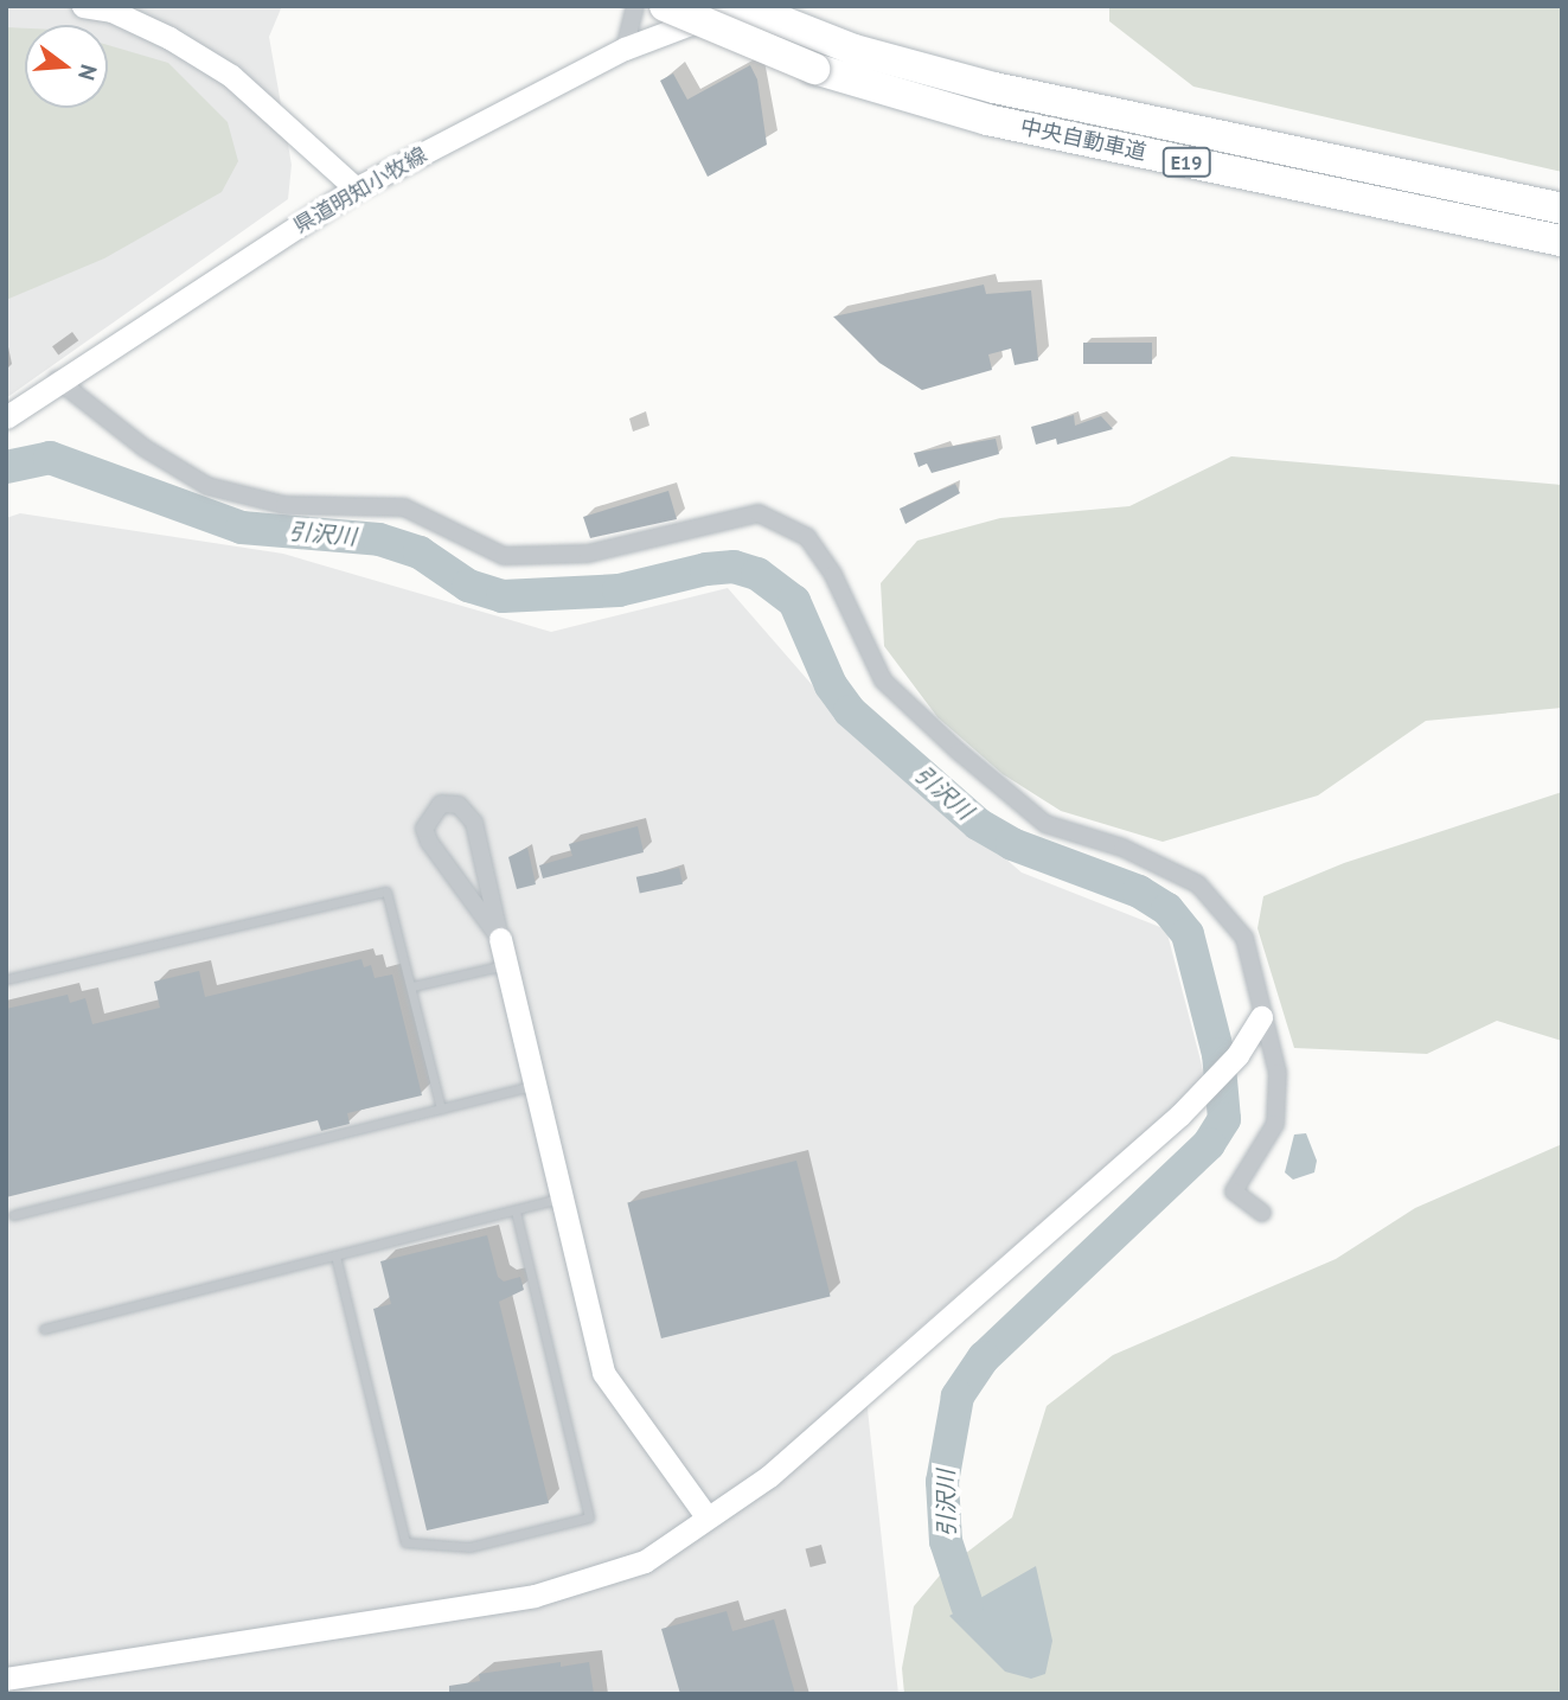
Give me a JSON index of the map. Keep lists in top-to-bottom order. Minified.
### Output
{"streets":{"highway":["中央自動車道","E19"],"street":["県道明知小牧線"]},"crossings":[["中央自動車道","県道明知小牧線"]],"water":["引沢川"],"north":"right"}
